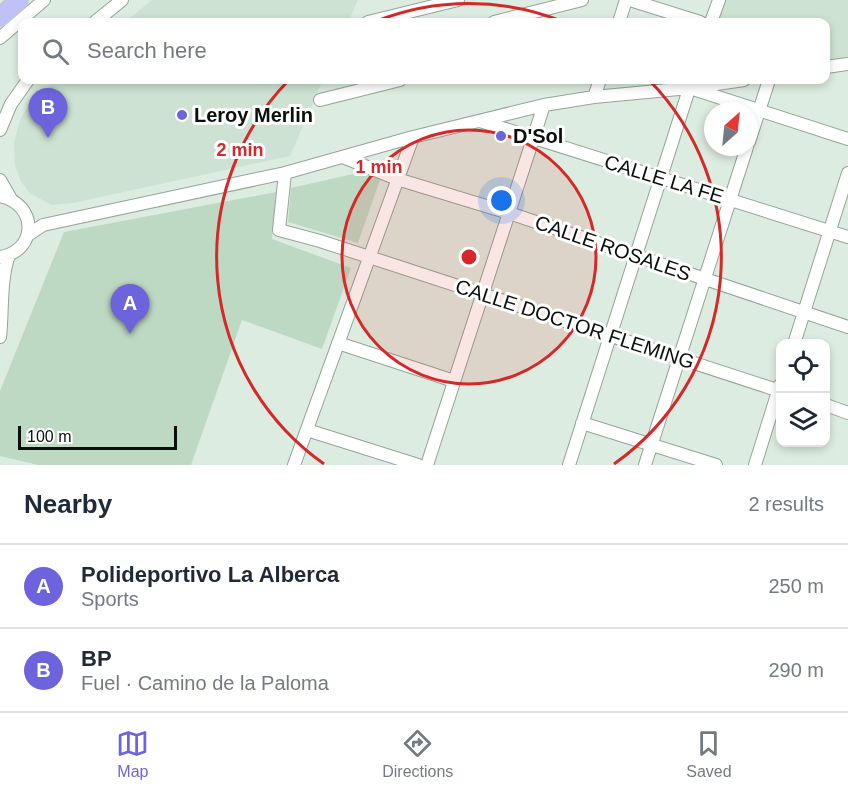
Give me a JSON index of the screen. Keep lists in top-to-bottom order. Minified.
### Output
{"streets":{"street":["CALLE LA FE","CALLE ROSALES","CALLE DOCTOR FLEMING"]},"places":["Leroy Merlin","D'Sol"],"scale_bar":"100 m","north":"top right","page":{"search":"Search here","pins":["B","A"],"scale":"100 m","heading":["Nearby","2 results"],"list":[{"mark":"A","name":"Polideportivo La Alberca","note":"Sports","value":"250 m"},{"mark":"B","name":"BP","note":"Fuel · Camino de la Paloma","value":"290 m"}],"nav":["Map","Directions","Saved"]},"rings":["2 min","1 min"]}
